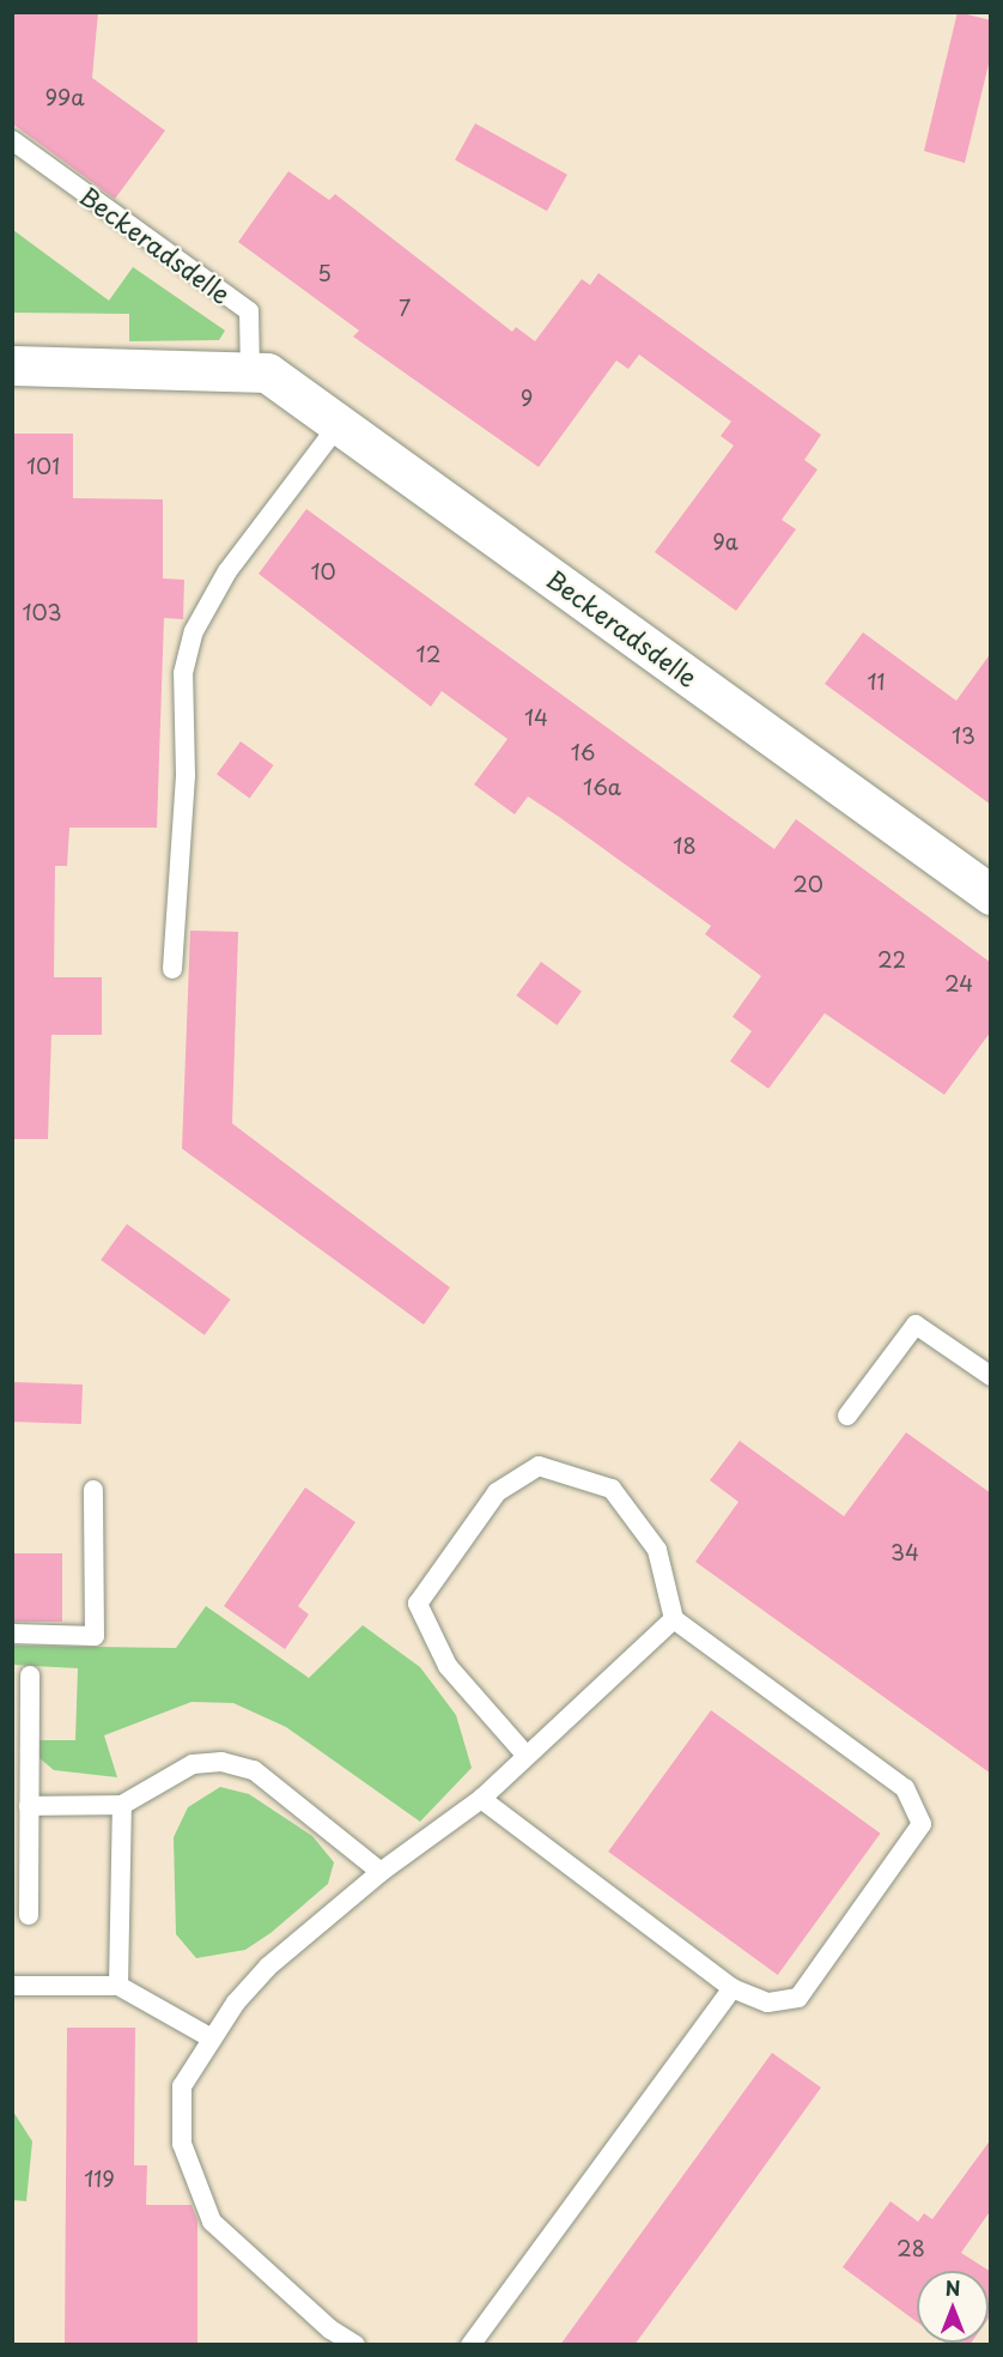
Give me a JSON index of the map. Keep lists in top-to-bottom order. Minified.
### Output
{"streets":{"street":["Beckeradsdelle"]},"house_numbers":["99a","5","7","9","101","9a","10","103","12","11","14","13","16","16a","18","20","22","24","34","119","28"],"north":"top"}
